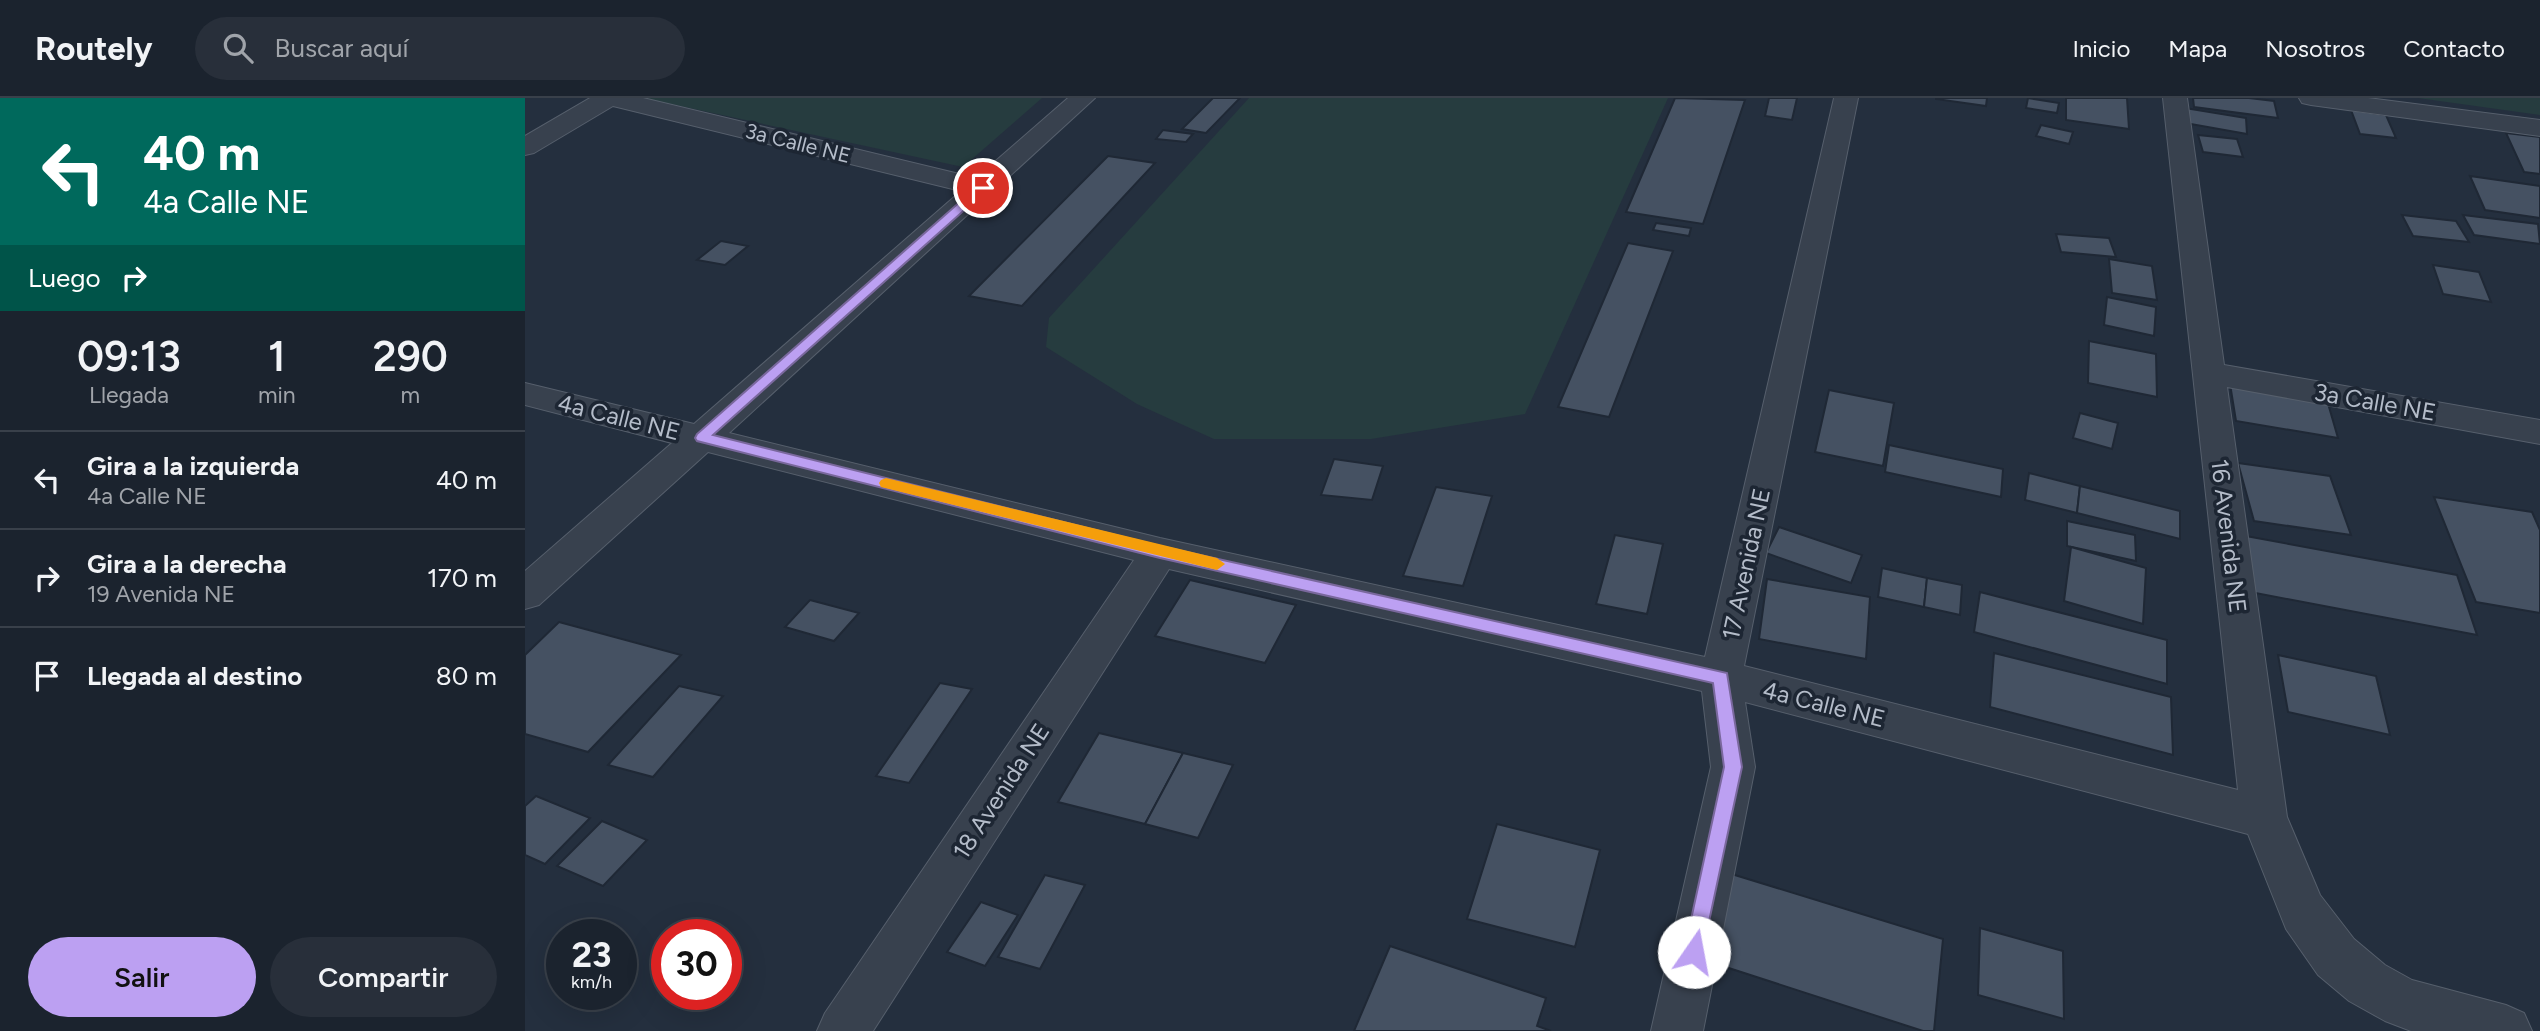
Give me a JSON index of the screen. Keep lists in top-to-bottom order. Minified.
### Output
{"streets":{"street":["3a Calle NE","4a Calle NE","16 Avenida NE","17 Avenida NE","18 Avenida NE"]},"crossings":[["3a Calle NE","16 Avenida NE"],["4a Calle NE","16 Avenida NE"],["4a Calle NE","17 Avenida NE"],["4a Calle NE","18 Avenida NE"]],"page":{"header":"Routely","search":"Buscar aquí","nav":["Inicio","Mapa","Nosotros","Contacto"],"turn":["40 m","4a Calle NE"],"then":"Luego","eta":["09:13","Llegada","1","min","290","m"],"list":[{"name":"Gira a la izquierda","note":"4a Calle NE","value":"40 m"},{"name":"Gira a la derecha","note":"19 Avenida NE","value":"170 m"},{"name":"Llegada al destino","value":"80 m"}],"speed":"23 km/h","limit":"30","buttons":["Salir","Compartir"]}}
